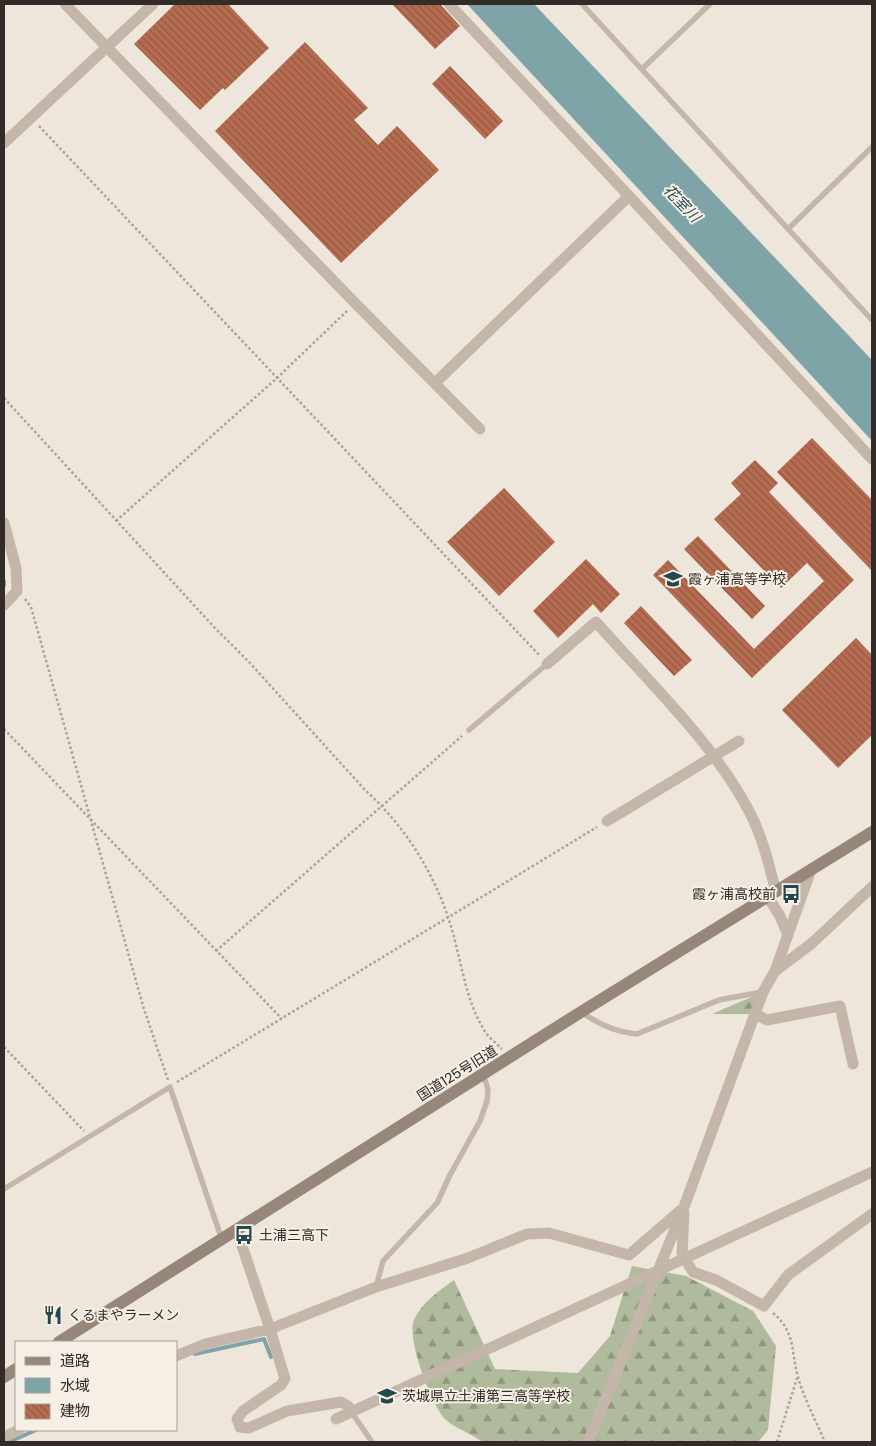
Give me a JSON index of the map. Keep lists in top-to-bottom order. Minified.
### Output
{"streets":{"street":["国道125号旧道"]},"water":["花室川"],"places":{"school or university":["霞ヶ浦高等学校","茨城県立土浦第三高等学校"],"bus stop":["霞ヶ浦高校前","土浦三高下"],"restaurant":["くるまやラーメン"]},"legend":["道路","水域","建物"]}
